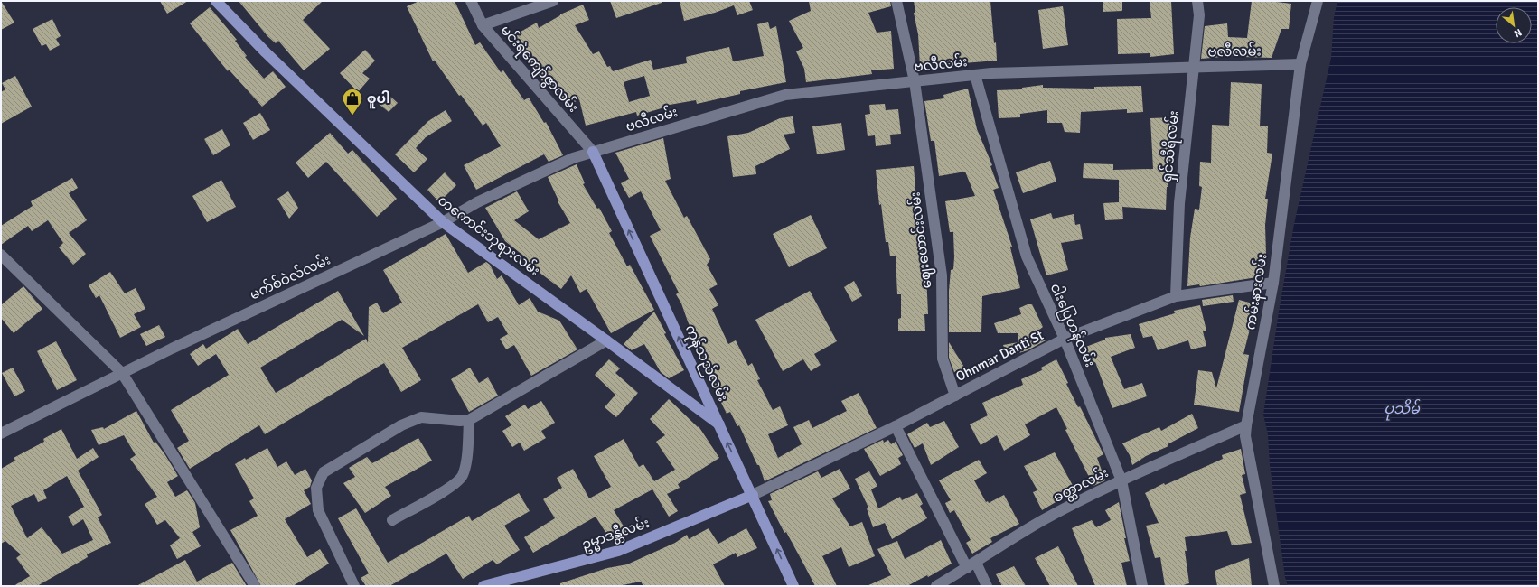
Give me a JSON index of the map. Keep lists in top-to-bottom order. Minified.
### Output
{"streets":{"main road":["တကောင်းဘုရားလမ်း","ကုန်သည်လမ်း","ဥမ္မာဒန္တီလမ်း"],"street":["ဗလီလမ်း","မင်းရဲကျော်ဇွာလမ်း","ရှင်သီရိလမ်း","ဈေးဟောင်းလမ်း","မက်စ်ဝဲလ်လမ်း","ကမ်းနားလမ်း","ငါးပြေတန်လမ်း","Ohnmar Danti St","ခတ္တာလမ်း"]},"crossings":[["ဗလီလမ်း","မင်းရဲကျော်ဇွာလမ်း"],["ဗလီလမ်း","ရှင်သီရိလမ်း"],["ဗလီလမ်း","ဈေးဟောင်းလမ်း"],["ဗလီလမ်း","မက်စ်ဝဲလ်လမ်း"],["ဗလီလမ်း","ကမ်းနားလမ်း"],["ဗလီလမ်း","ငါးပြေတန်လမ်း"],["ဗလီလမ်း","ကုန်သည်လမ်း"],["မင်းရဲကျော်ဇွာလမ်း","မက်စ်ဝဲလ်လမ်း"],["မင်းရဲကျော်ဇွာလမ်း","ကုန်သည်လမ်း"],["ရှင်သီရိလမ်း","Ohnmar Danti St"],["တကောင်းဘုရားလမ်း","မက်စ်ဝဲလ်လမ်း"],["တကောင်းဘုရားလမ်း","ကုန်သည်လမ်း"],["ဈေးဟောင်းလမ်း","Ohnmar Danti St"],["မက်စ်ဝဲလ်လမ်း","ကုန်သည်လမ်း"],["ကမ်းနားလမ်း","Ohnmar Danti St"],["ကမ်းနားလမ်း","ခတ္တာလမ်း"],["ငါးပြေတန်လမ်း","Ohnmar Danti St"],["ငါးပြေတန်လမ်း","ခတ္တာလမ်း"],["Ohnmar Danti St","ကုန်သည်လမ်း"],["Ohnmar Danti St","ဥမ္မာဒန္တီလမ်း"],["ကုန်သည်လမ်း","ဥမ္မာဒန္တီလမ်း"]],"one_way":["ကုန်သည်လမ်း"],"water":["ပုသိမ်"],"places":{"shop":["စူပါ"]},"north":"bottom right"}
